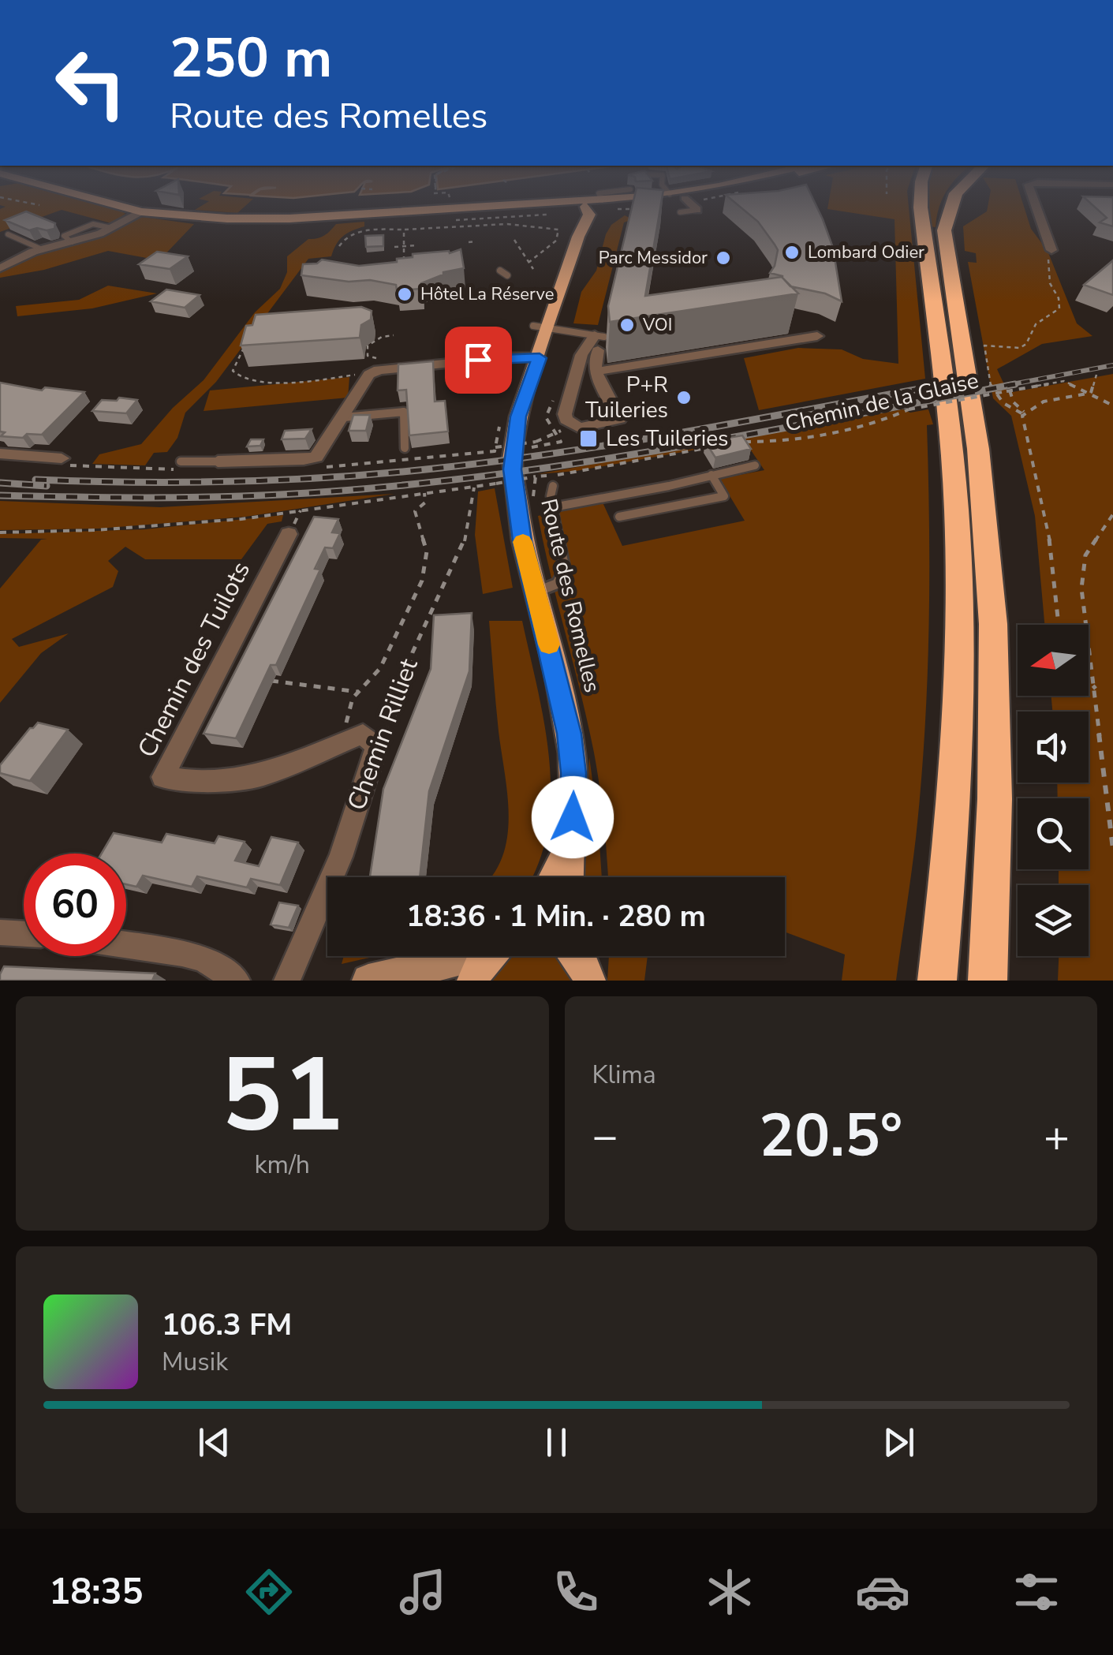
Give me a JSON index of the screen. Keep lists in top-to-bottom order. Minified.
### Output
{"streets":{"main road":["Route des Romelles"],"street":["Chemin des Tuilots","Chemin Rilliet"],"path":["Chemin de la Glaise"]},"places":{"other":["Lombard Odier","Parc Messidor","Hôtel La Réserve","VOI","P+R Tuileries"],"transit":["Les Tuileries"]},"north":"left","page":{"turn":["250 m","Route des Romelles"],"limit":"60","trip":"18:36 · 1 Min. · 280 m","tile":[["51","km/h"],"Klima"],"heat":["−","20.5°","+"],"song":["106.3 FM","Musik"],"tabs":"18:35"}}
